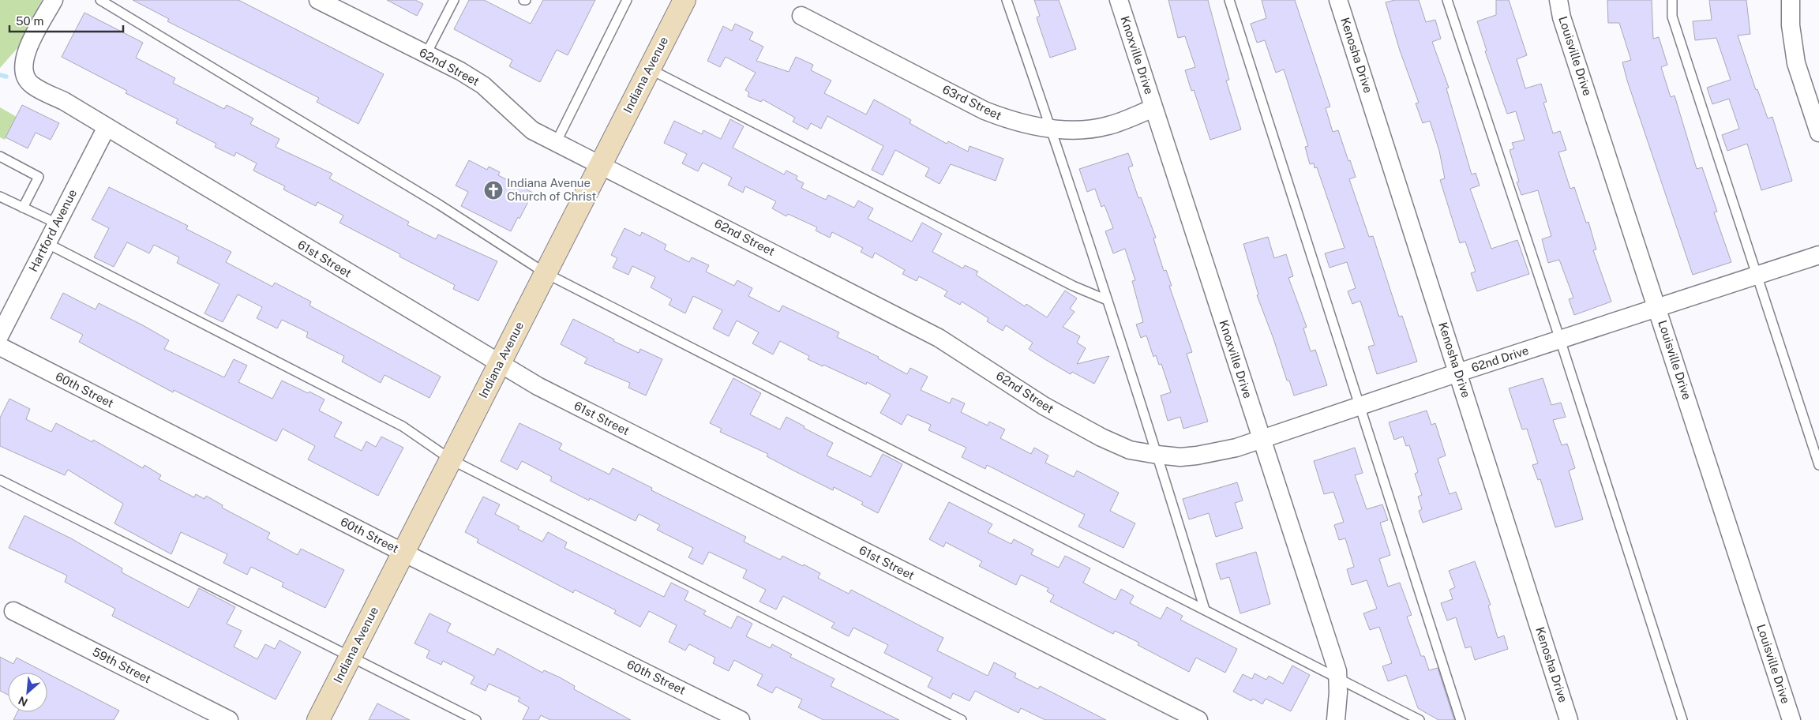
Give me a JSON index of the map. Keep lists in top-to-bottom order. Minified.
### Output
{"streets":{"main road":["Indiana Avenue"],"street":["Knoxville Drive","Kenosha Drive","Louisville Drive","62nd Street","63rd Street","Hartford Avenue","61st Street","62nd Drive","60th Street","59th Street"]},"crossings":[["Knoxville Drive","63rd Street"],["Knoxville Drive","62nd Drive"],["Kenosha Drive","62nd Drive"],["Louisville Drive","62nd Drive"],["62nd Street","Indiana Avenue"],["62nd Street","62nd Drive"],["Indiana Avenue","61st Street"],["Indiana Avenue","60th Street"],["Hartford Avenue","61st Street"]],"places":{"church":["Indiana Avenue Church of Christ"]},"scale_bar":"50 m","north":"bottom left"}
